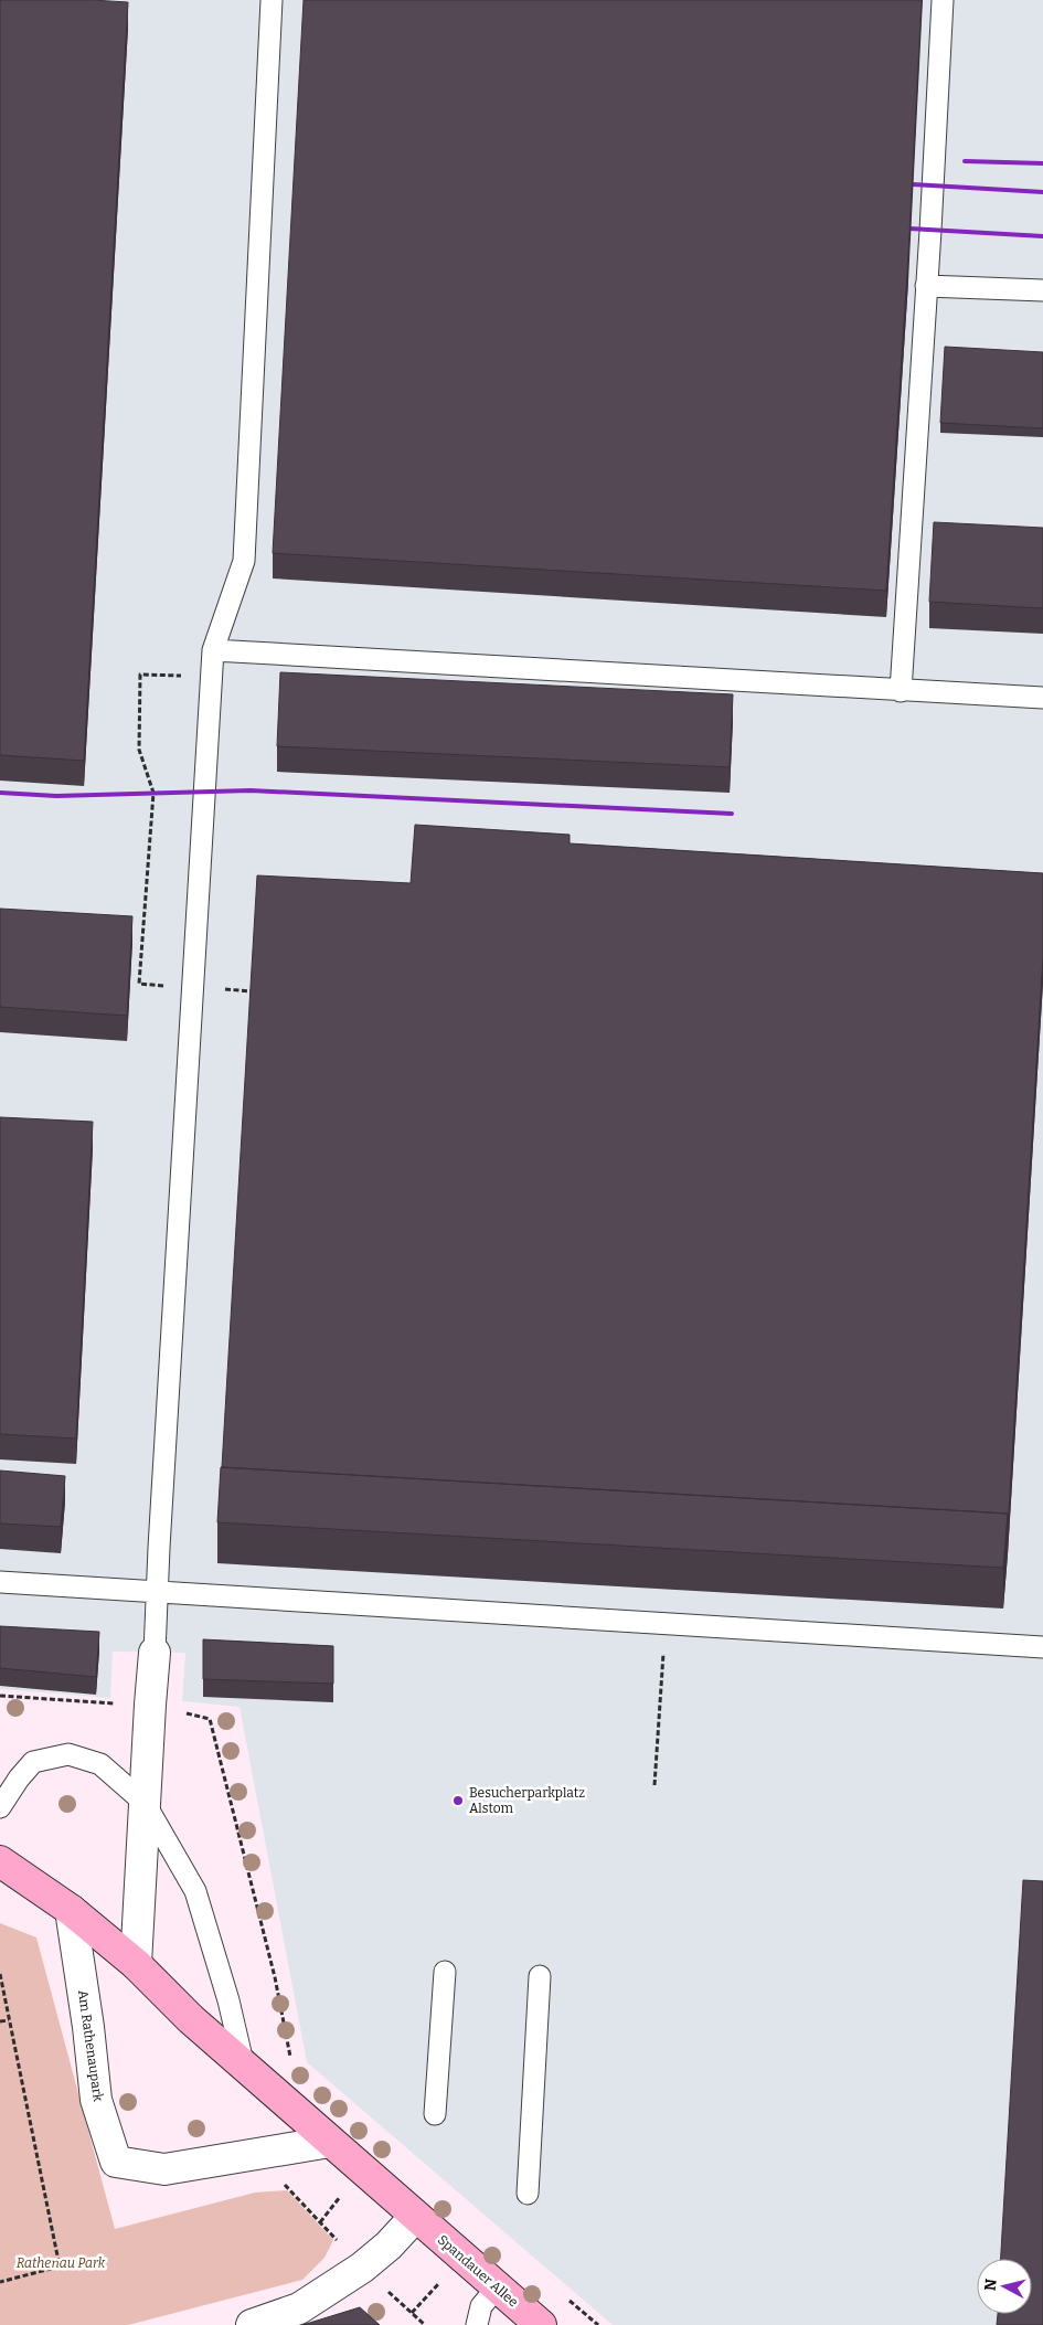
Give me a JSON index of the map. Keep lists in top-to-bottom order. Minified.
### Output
{"streets":{"main road":["Spandauer Allee"],"street":["Am Rathenaupark"]},"parks":["Rathenau Park"],"places":["Besucherparkplatz Alstom"],"north":"left"}
